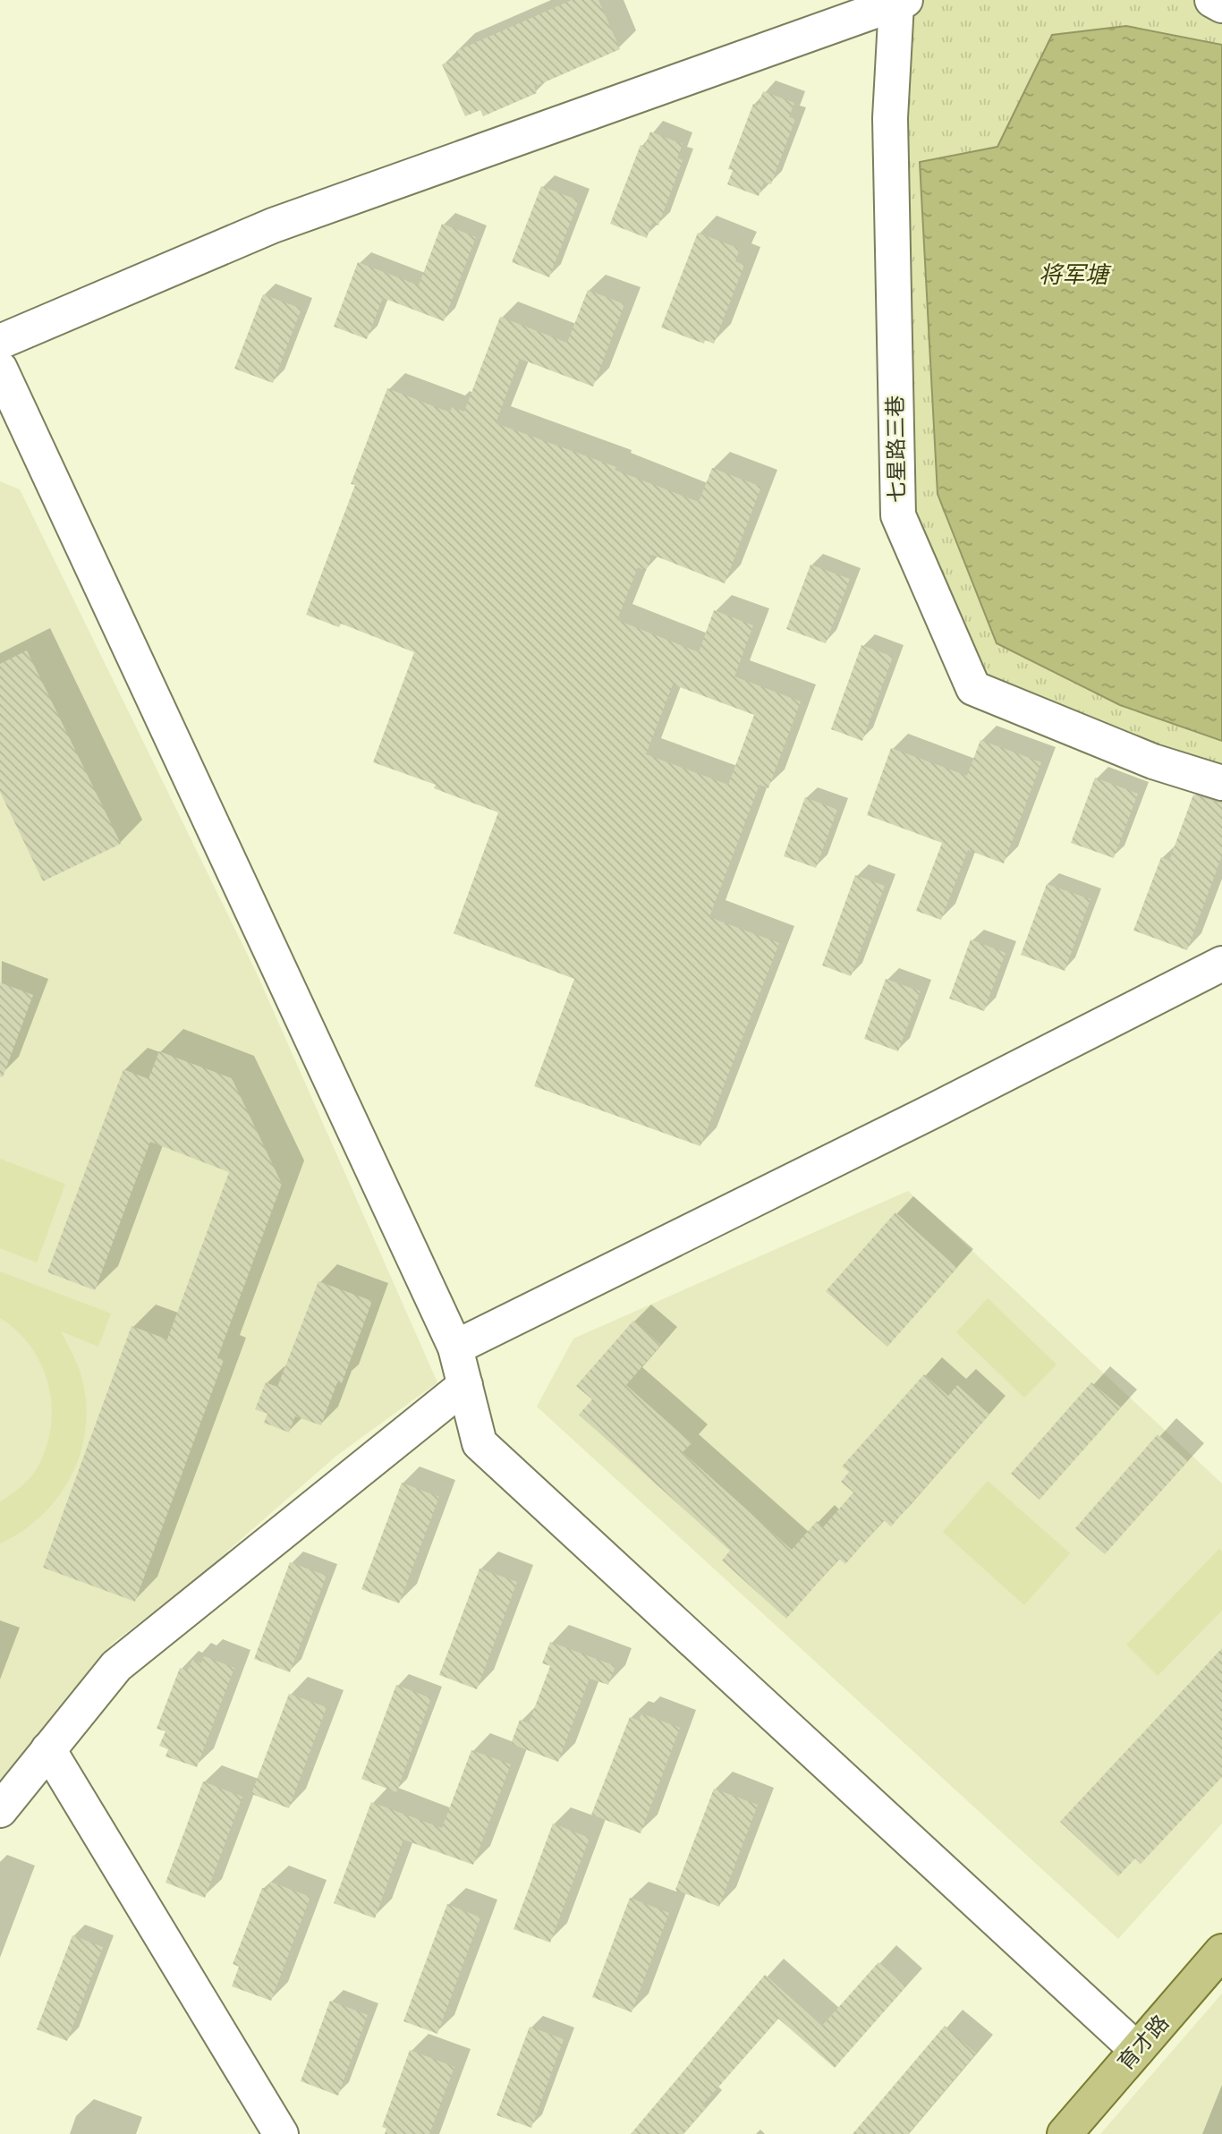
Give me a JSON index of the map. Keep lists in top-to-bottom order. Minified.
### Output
{"streets":{"main road":["育才路"],"street":["七星路三巷"]},"water":["将军塘"]}
